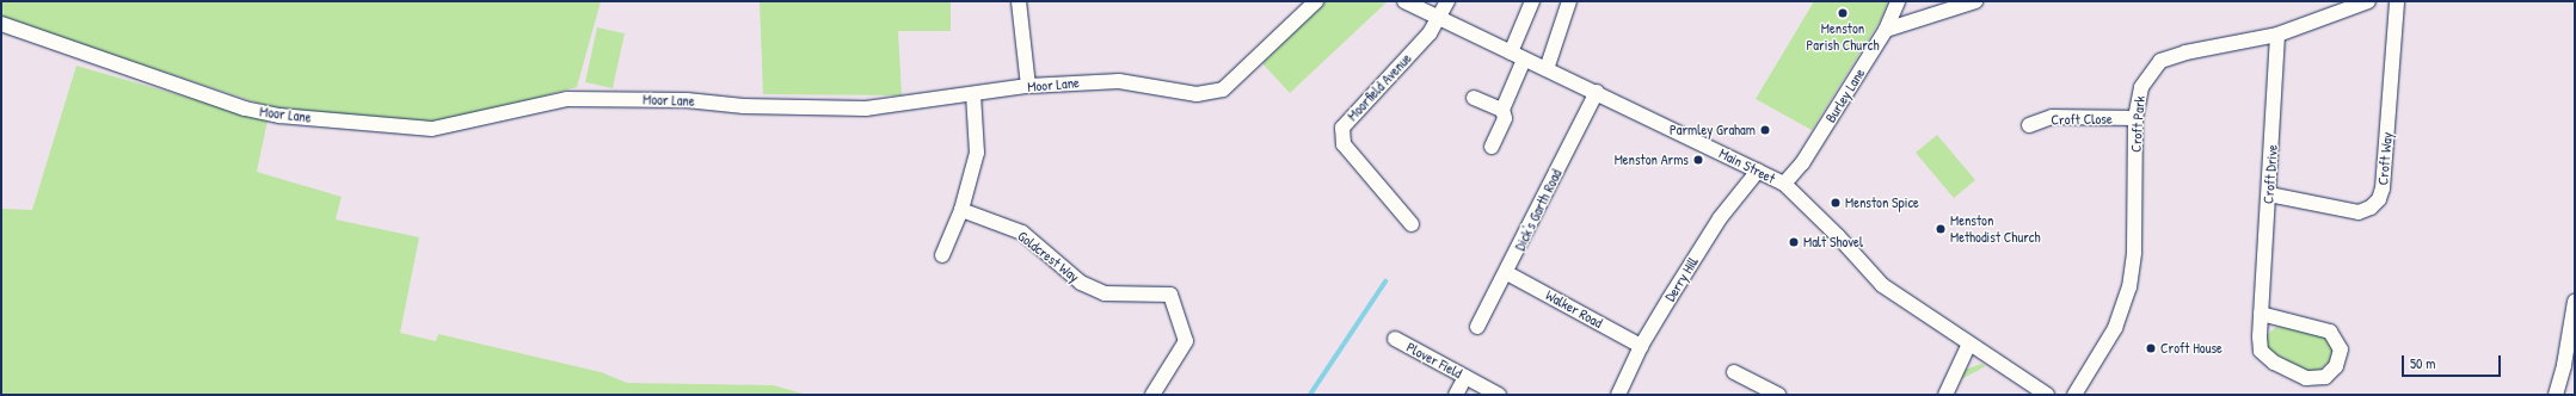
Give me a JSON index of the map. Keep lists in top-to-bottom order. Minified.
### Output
{"streets":{"street":["Moor Lane","Moorfield Avenue","Burley Lane","Croft Close","Croft Park","Croft Way","Main Street","Croft Drive","Dick's Garth Road","Goldcrest Way","Derry Hill","Walker Road","Plover Field"]},"crossings":[["Moorfield Avenue","Main Street"],["Burley Lane","Main Street"],["Croft Close","Croft Park"],["Croft Park","Croft Drive"],["Croft Way","Croft Drive"],["Main Street","Dick's Garth Road"],["Main Street","Derry Hill"],["Dick's Garth Road","Walker Road"],["Derry Hill","Walker Road"]],"places":["Menston Parish Church","Parmley Graham","Menston Arms","Menston Spice","Menston Methodist Church","Malt Shovel","Croft House"],"scale_bar":"50 m"}
